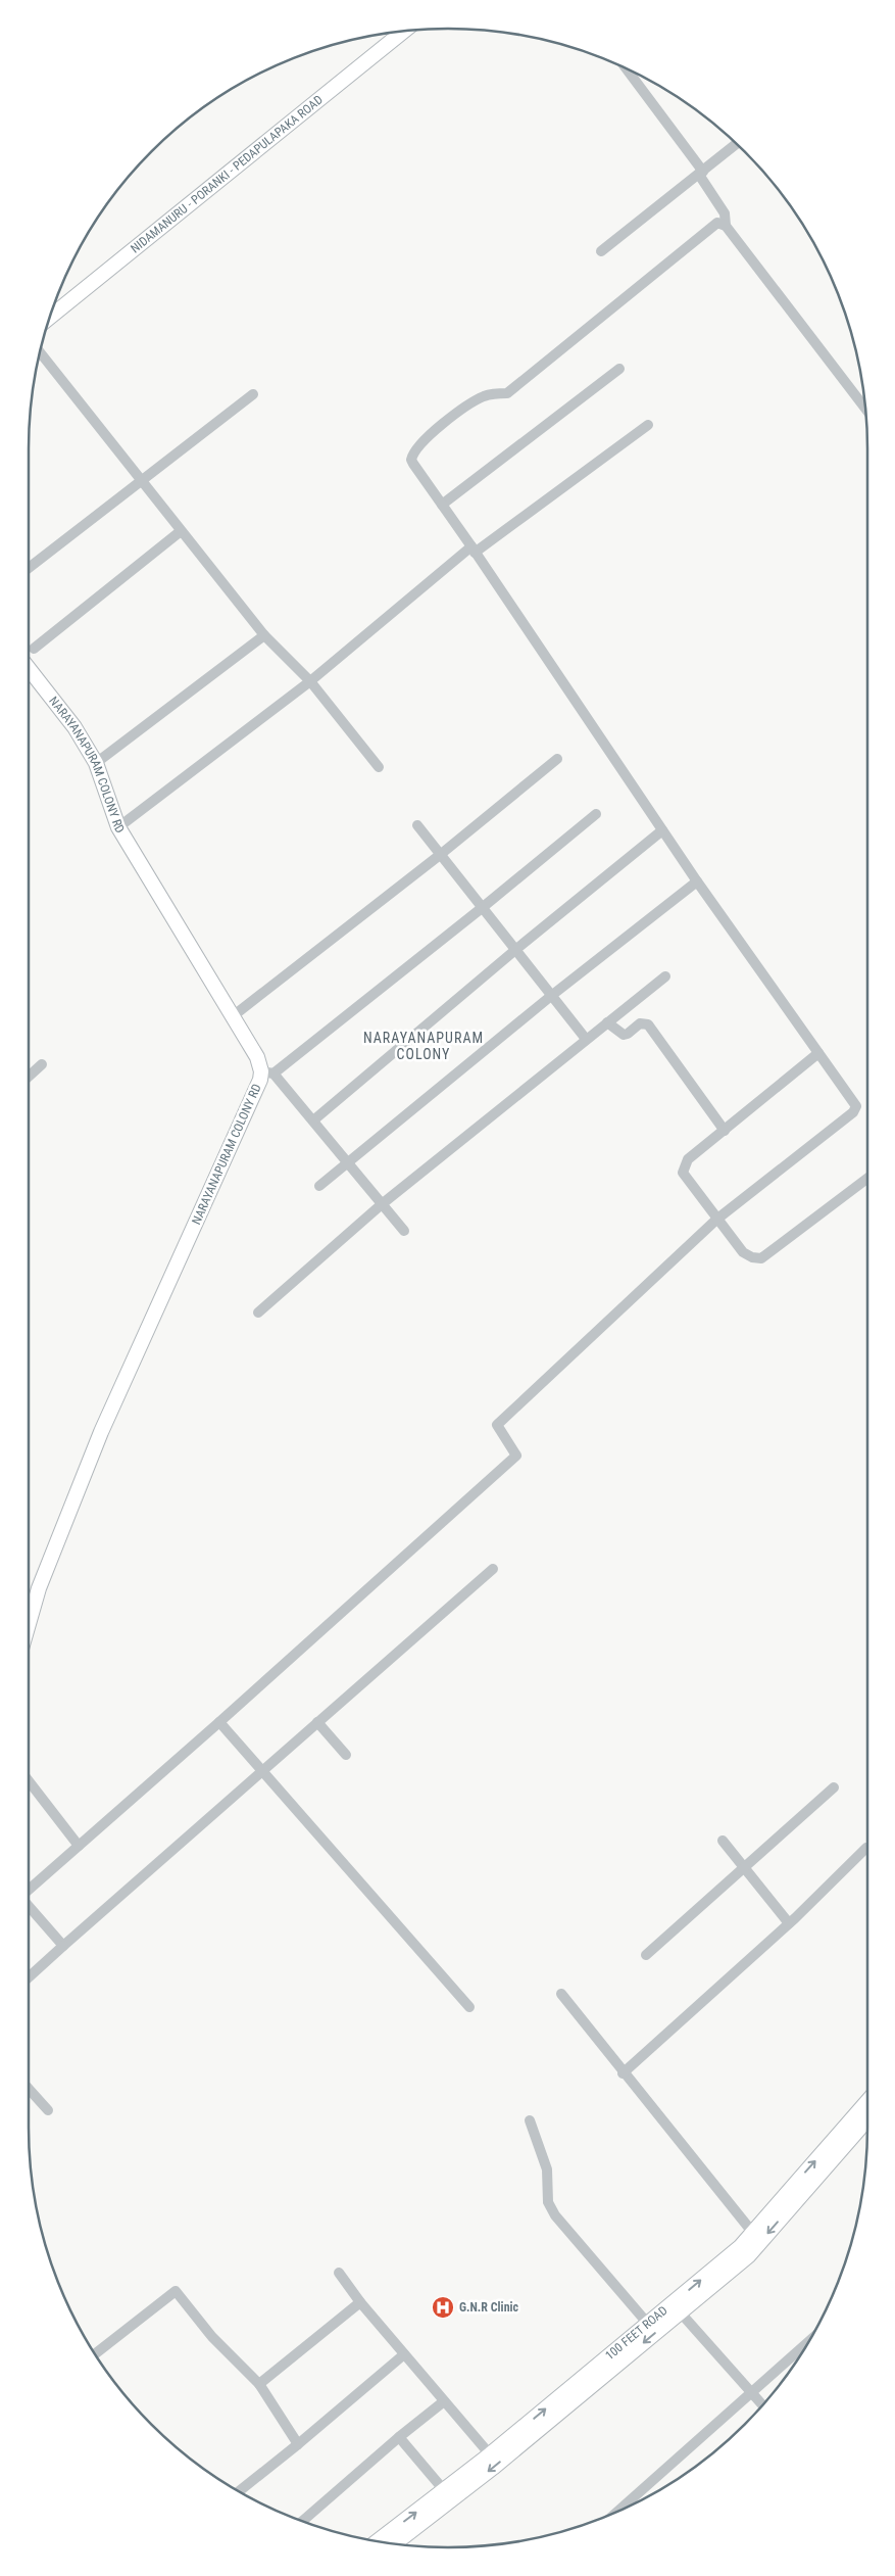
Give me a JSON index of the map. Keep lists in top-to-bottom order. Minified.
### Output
{"streets":{"street":["NIDAMANURU - PORANKI - PEDAPULAPAKA ROAD","NARAYANAPURAM COLONY RD","100 FEET ROAD"]},"districts":["NARAYANAPURAM COLONY"],"places":{"hospital":["G.N.R Clinic"]}}
